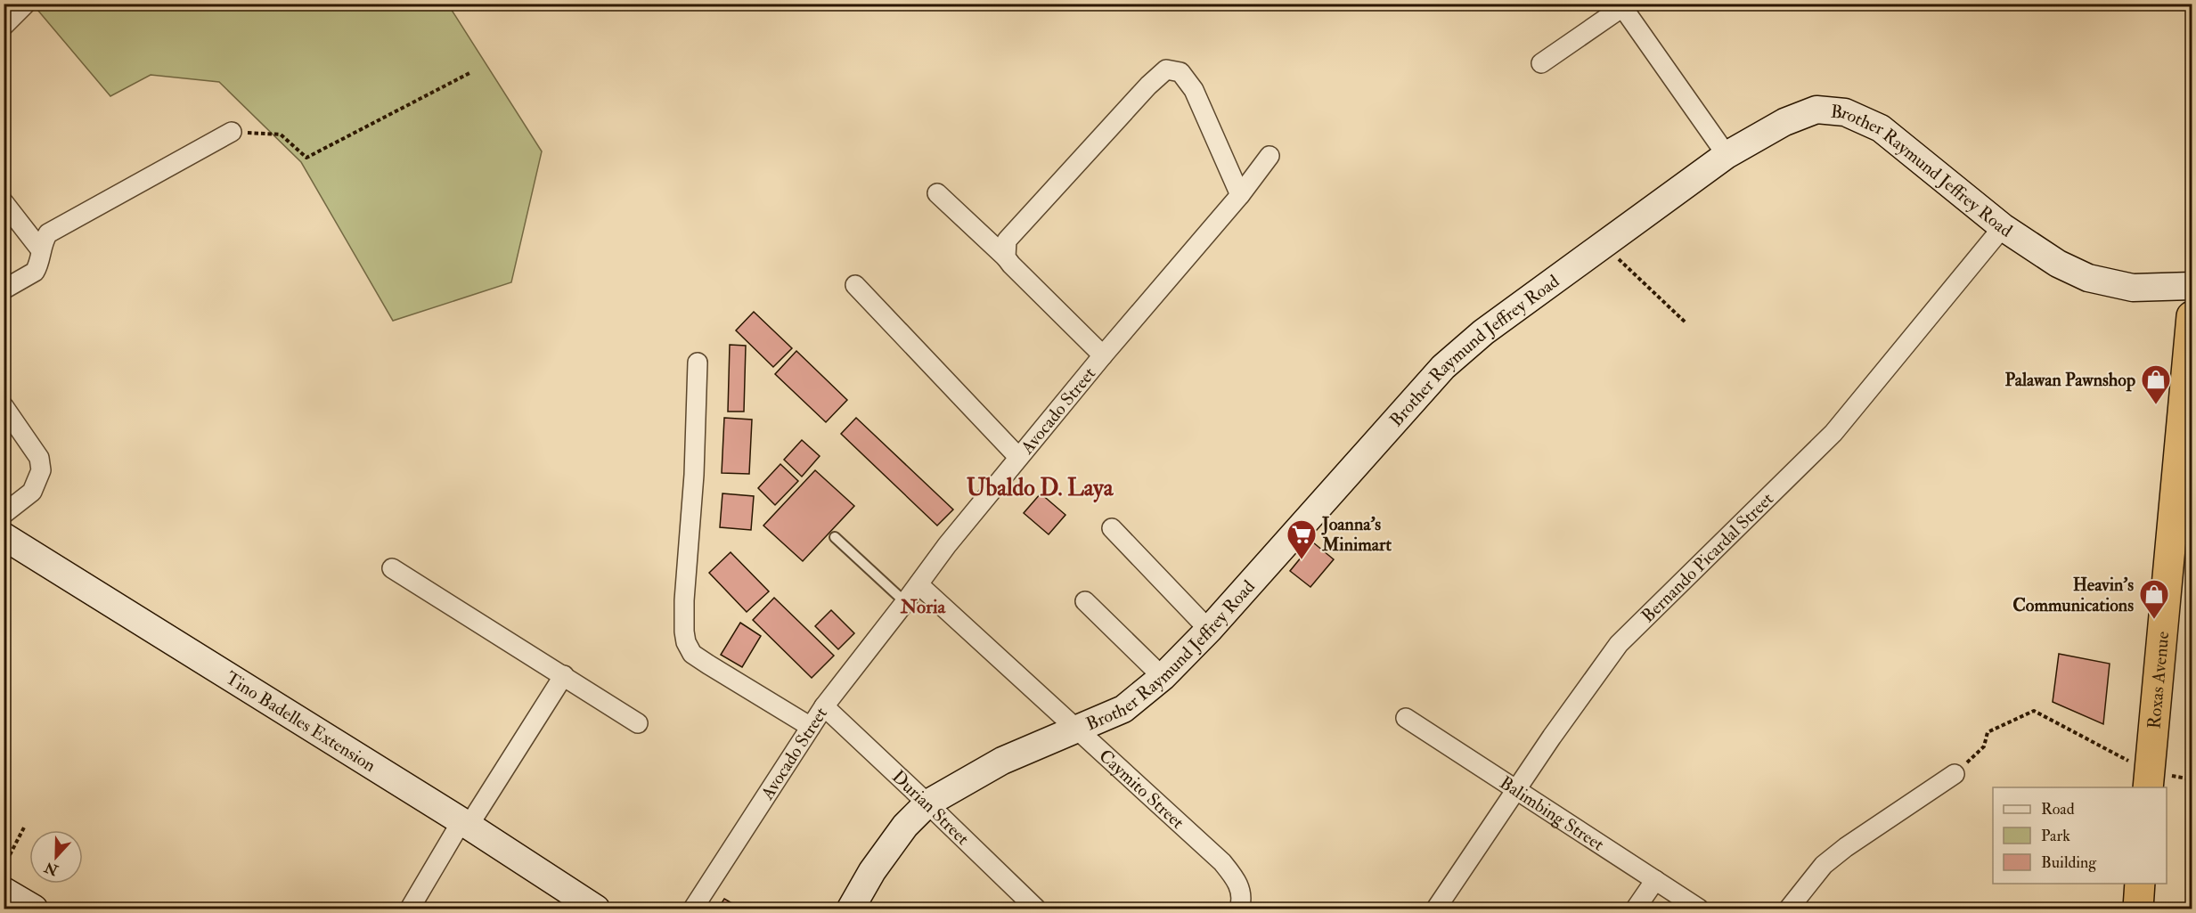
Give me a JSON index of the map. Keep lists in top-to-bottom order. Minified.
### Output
{"streets":{"highway":["Roxas Avenue"],"street":["Brother Raymund Jeffrey Road","Avocado Street","Bernando Picardal Street","Tino Badelles Extension","Caymito Street","Durian Street","Balimbing Street"]},"crossings":[["Brother Raymund Jeffrey Road","Bernando Picardal Street"],["Brother Raymund Jeffrey Road","Caymito Street"],["Brother Raymund Jeffrey Road","Durian Street"],["Avocado Street","Caymito Street"],["Avocado Street","Durian Street"],["Bernando Picardal Street","Balimbing Street"]],"districts":["Ubaldo D. Laya","Noria"],"places":{"shop":["Palawan Pawnshop","Heavin's Communications"],"supermarket":["Joanna's Minimart"]},"legend":["Road","Park","Building"],"north":"bottom"}
